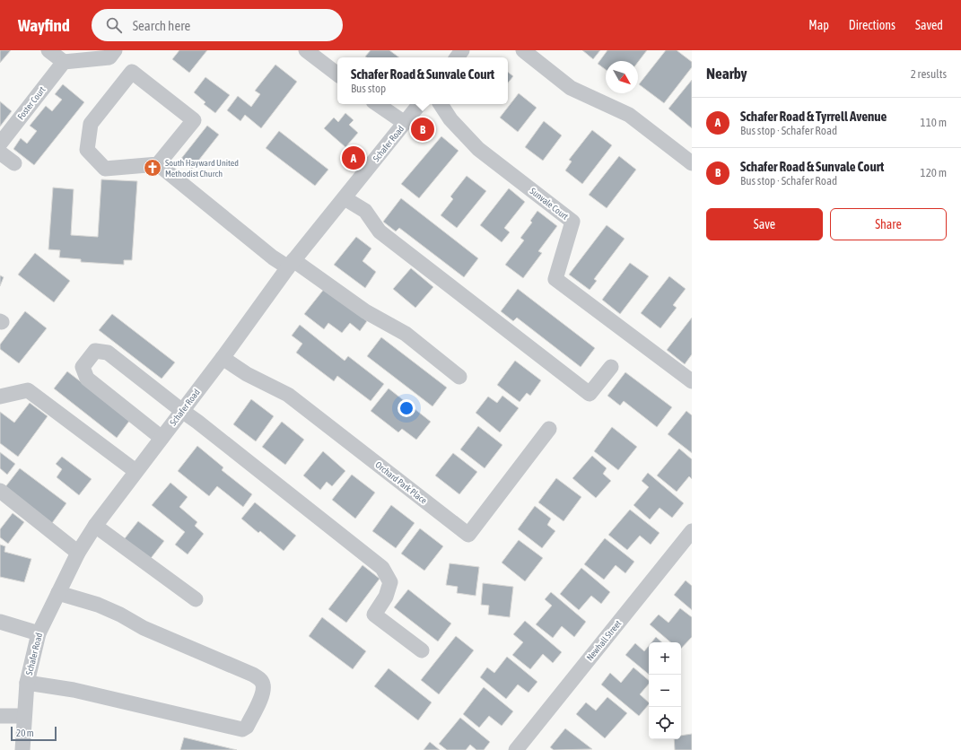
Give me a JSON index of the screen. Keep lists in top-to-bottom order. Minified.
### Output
{"streets":{"street":["Foster Court","Schafer Road","Sunvale Court","Orchard Park Place","Newhall Street"]},"crossings":[["Schafer Road","Orchard Park Place"]],"places":{"church":["South Hayward United Methodist Church"]},"scale_bar":"20 m","north":"bottom right","page":{"header":"Wayfind","search":"Search here","nav":["Map","Directions","Saved"],"heading":["Nearby","2 results"],"popup":["Schafer Road & Sunvale Court","Bus stop"],"list":[{"mark":"A","name":"Schafer Road & Tyrrell Avenue","note":"Bus stop · Schafer Road","value":"110 m"},{"mark":"B","name":"Schafer Road & Sunvale Court","note":"Bus stop · Schafer Road","value":"120 m"}],"pins":["B","A"],"buttons":["Save","Share"],"map_buttons":["+","−"],"scale":"20 m"}}
